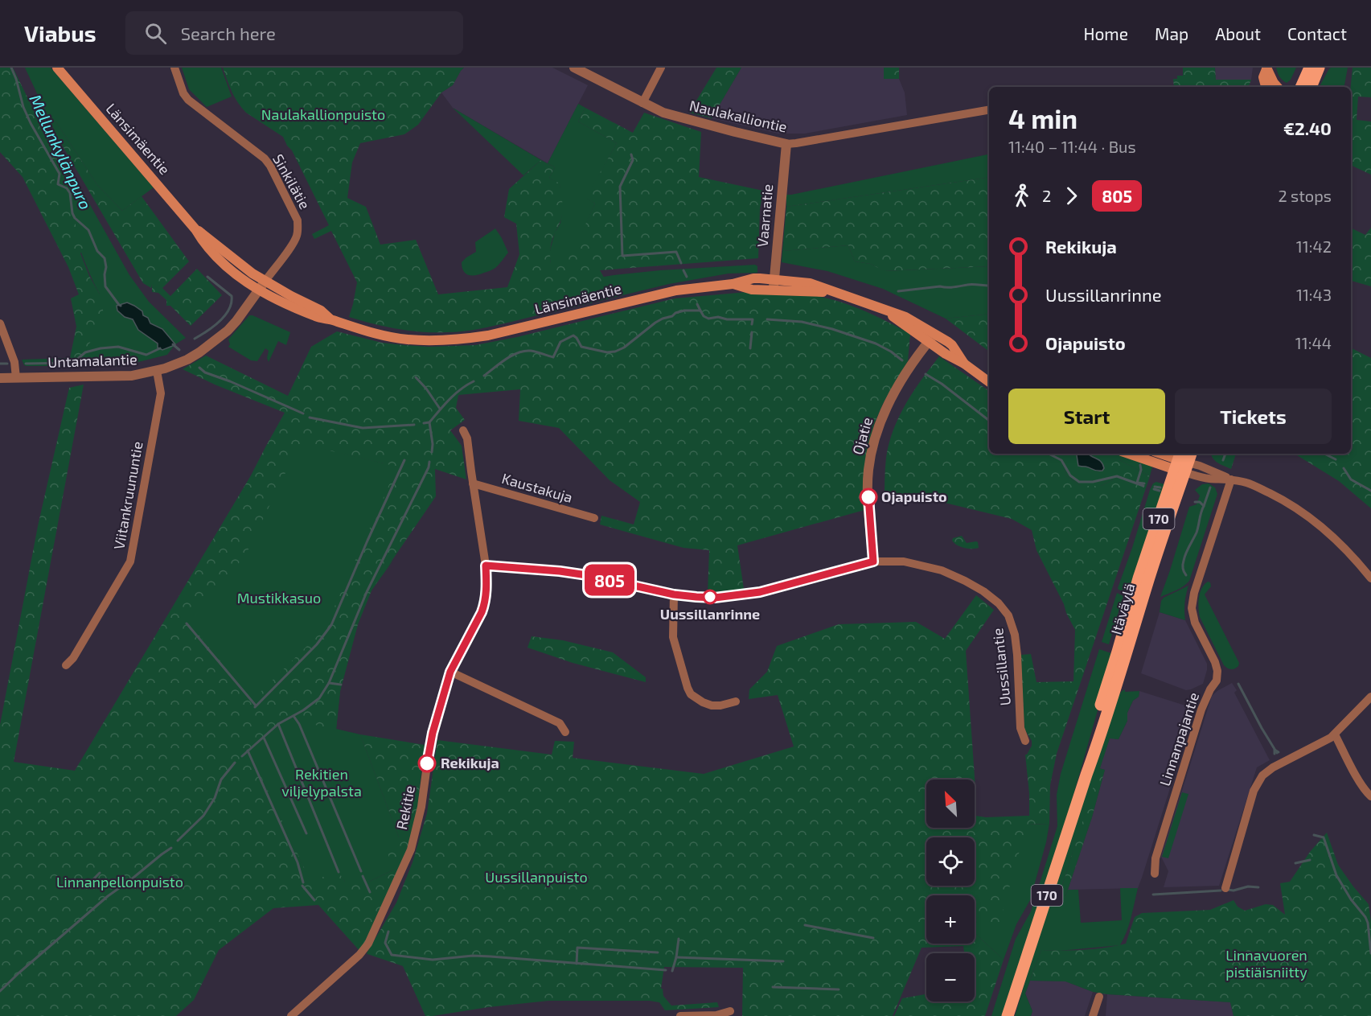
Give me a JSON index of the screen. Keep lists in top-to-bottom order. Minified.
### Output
{"streets":{"main road":["Länsimäentie","170","Itäväylä"],"street":["Naulakalliontie","Sinkilätie","Vaarnatie","Untamalantie","Ojatie","Kaustakuja","Viitankruununtie","Uussillantie","Linnanpajantie","Rekitie"]},"crossings":[["Naulakalliontie","Vaarnatie"],["Länsimäentie","Sinkilätie"],["Länsimäentie","Vaarnatie"],["Länsimäentie","Untamalantie"],["Länsimäentie","Ojatie"],["Sinkilätie","Untamalantie"],["Untamalantie","Viitankruununtie"],["Ojatie","Uussillantie"],["Kaustakuja","Rekitie"],["Uussillantie","Rekitie"]],"water":["Mellunkylänpuro"],"parks":["Naulakallionpuisto","Mustikkasuo","Rekitien viljelypalsta","Uussillanpuisto","Linnanpellonpuisto","Linnavuoren pistiäisniitty"],"places":["Ojapuisto","Uussillanrinne","Rekikuja"],"lines":["bus line 805"],"north":"top left","page":{"header":"Viabus","search":"Search here","nav":["Home","Map","About","Contact"],"on_map":"805","heading":["4 min","11:40 – 11:44 · Bus","€2.40"],"legs":["2","805","2 stops"],"list":[{"name":"Rekikuja","value":"11:42"},{"name":"Uussillanrinne","value":"11:43"},{"name":"Ojapuisto","value":"11:44"}],"buttons":["Start","Tickets"],"map_buttons":["+","−"]}}
